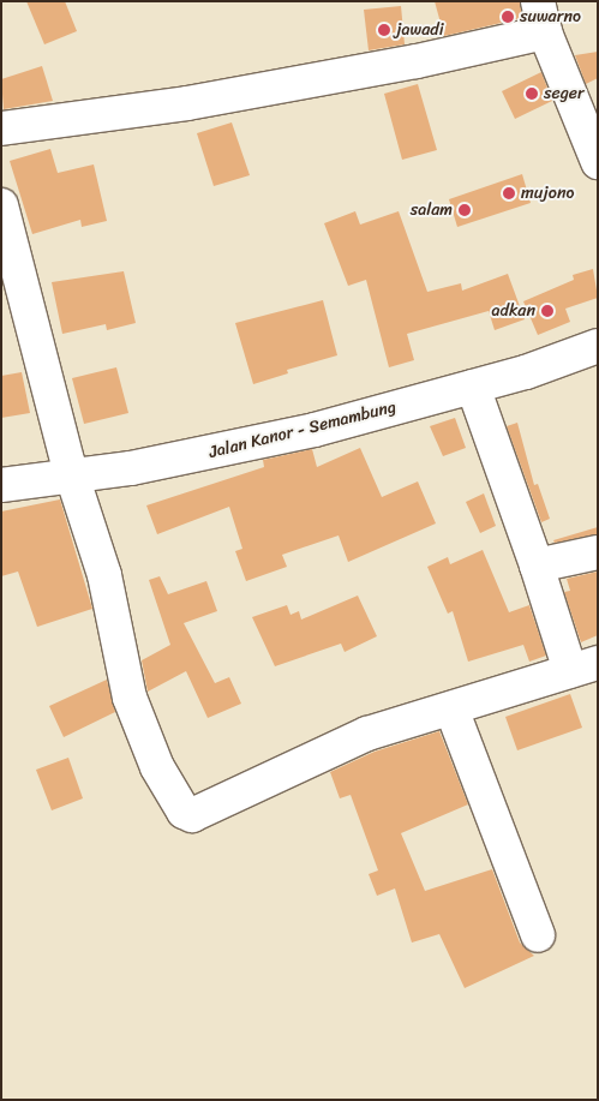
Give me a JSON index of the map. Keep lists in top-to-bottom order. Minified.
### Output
{"streets":{"street":["Jalan Kanor - Semambung"]},"places":["suwarno","jawadi","seger","mujono","salam","adkan"]}
